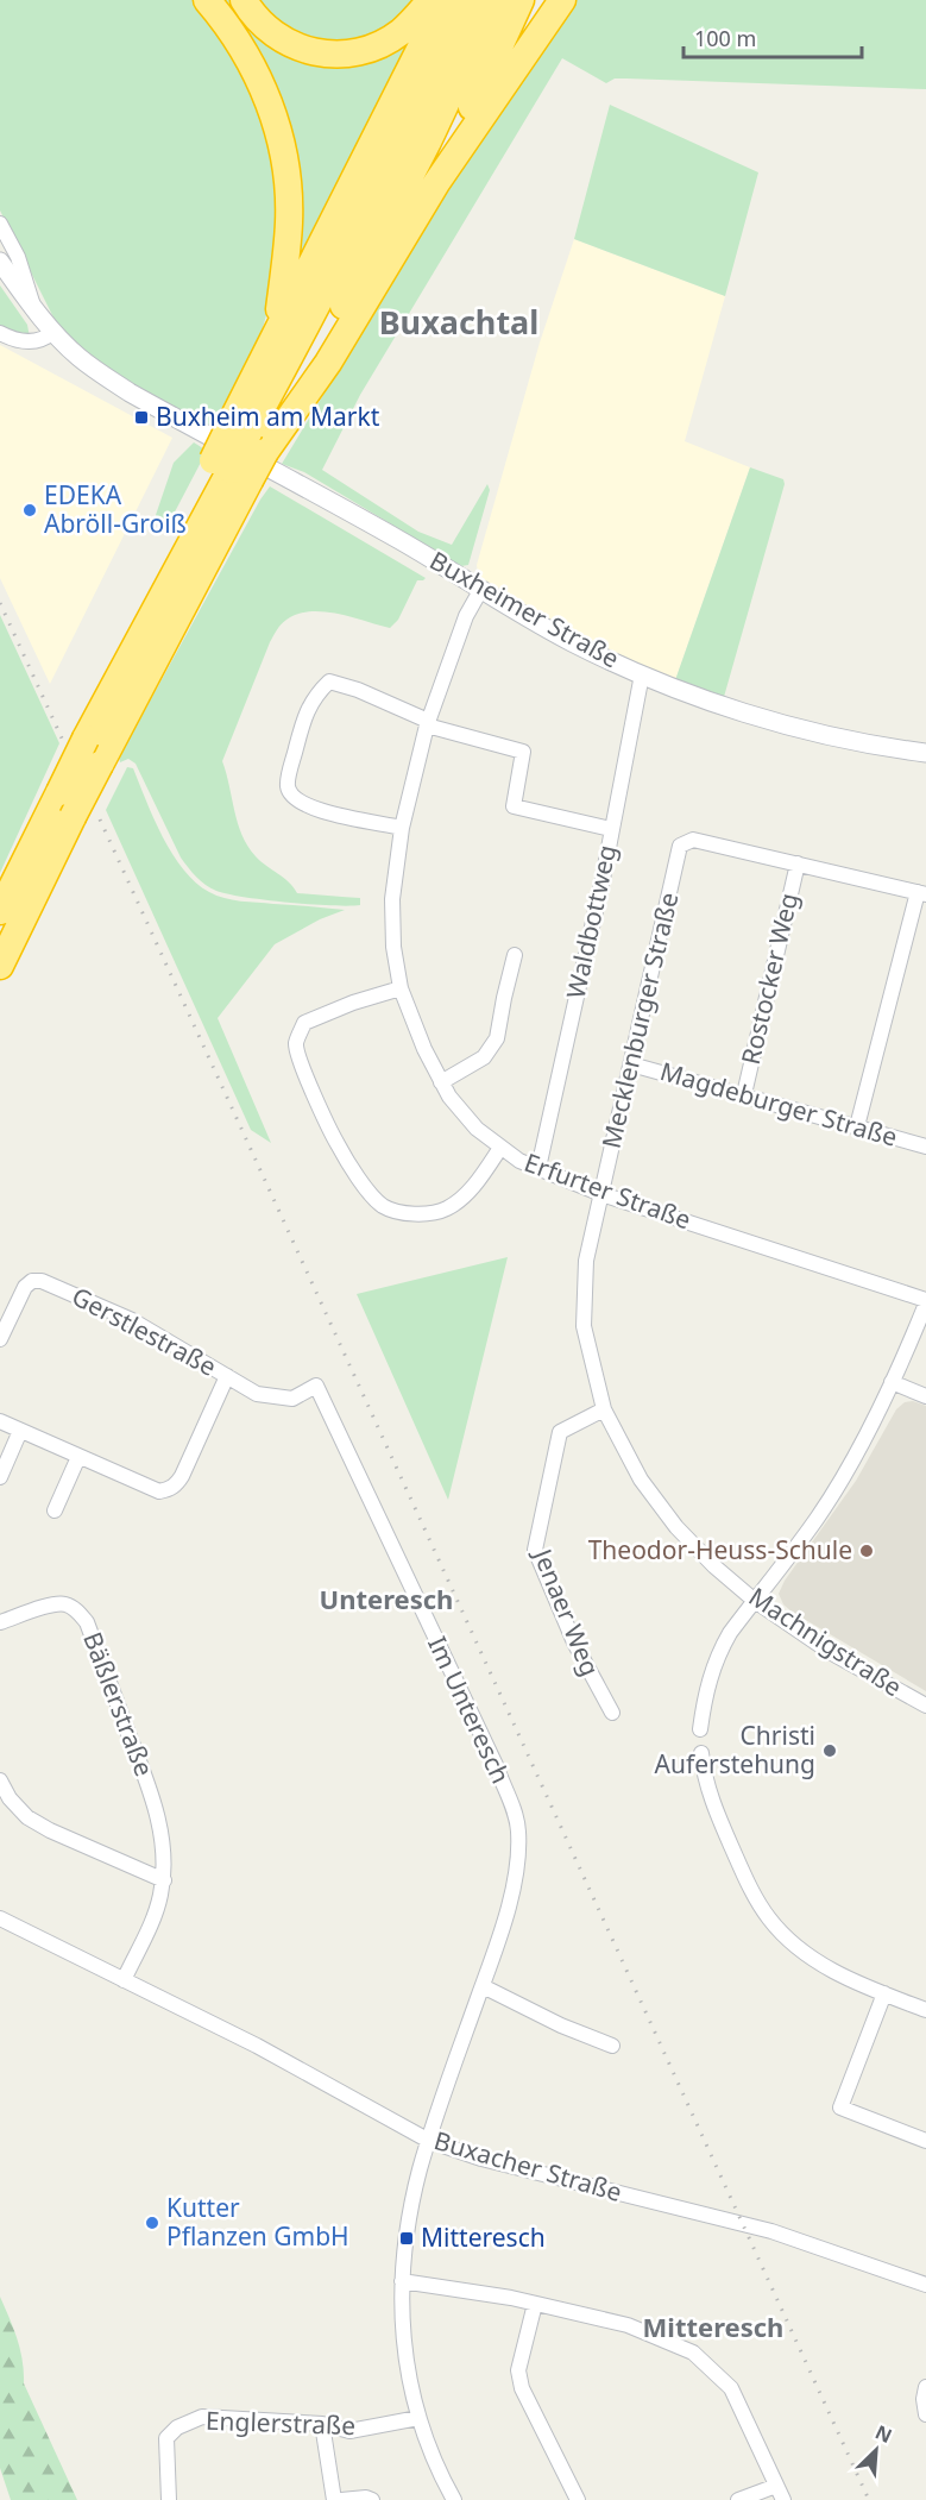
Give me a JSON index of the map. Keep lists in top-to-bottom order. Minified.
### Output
{"streets":{"street":["Buxheimer Straße","Waldbottweg","Rostocker Weg","Mecklenburger Straße","Magdeburger Straße","Erfurter Straße","Gerstlestraße","Jenaer Weg","Machnigstraße","Bäßlerstraße","Im Unteresch","Buxacher Straße","Englerstraße"]},"crossings":[["Buxheimer Straße","Waldbottweg"],["Buxheimer Straße","Erfurter Straße"],["Waldbottweg","Erfurter Straße"],["Rostocker Weg","Mecklenburger Straße"],["Rostocker Weg","Magdeburger Straße"],["Mecklenburger Straße","Magdeburger Straße"],["Mecklenburger Straße","Erfurter Straße"],["Mecklenburger Straße","Machnigstraße"],["Erfurter Straße","Machnigstraße"],["Gerstlestraße","Im Unteresch"],["Jenaer Weg","Machnigstraße"],["Bäßlerstraße","Buxacher Straße"],["Im Unteresch","Buxacher Straße"],["Im Unteresch","Englerstraße"]],"districts":["Buxachtal","Unteresch","Mitteresch"],"places":{"transit":["Buxheim am Markt","Mitteresch"],"other":["EDEKA Abröll-Groiß","Theodor-Heuss-Schule","Christi Auferstehung","Kutter Pflanzen GmbH"]},"scale_bar":"100 m","north":"top right"}
